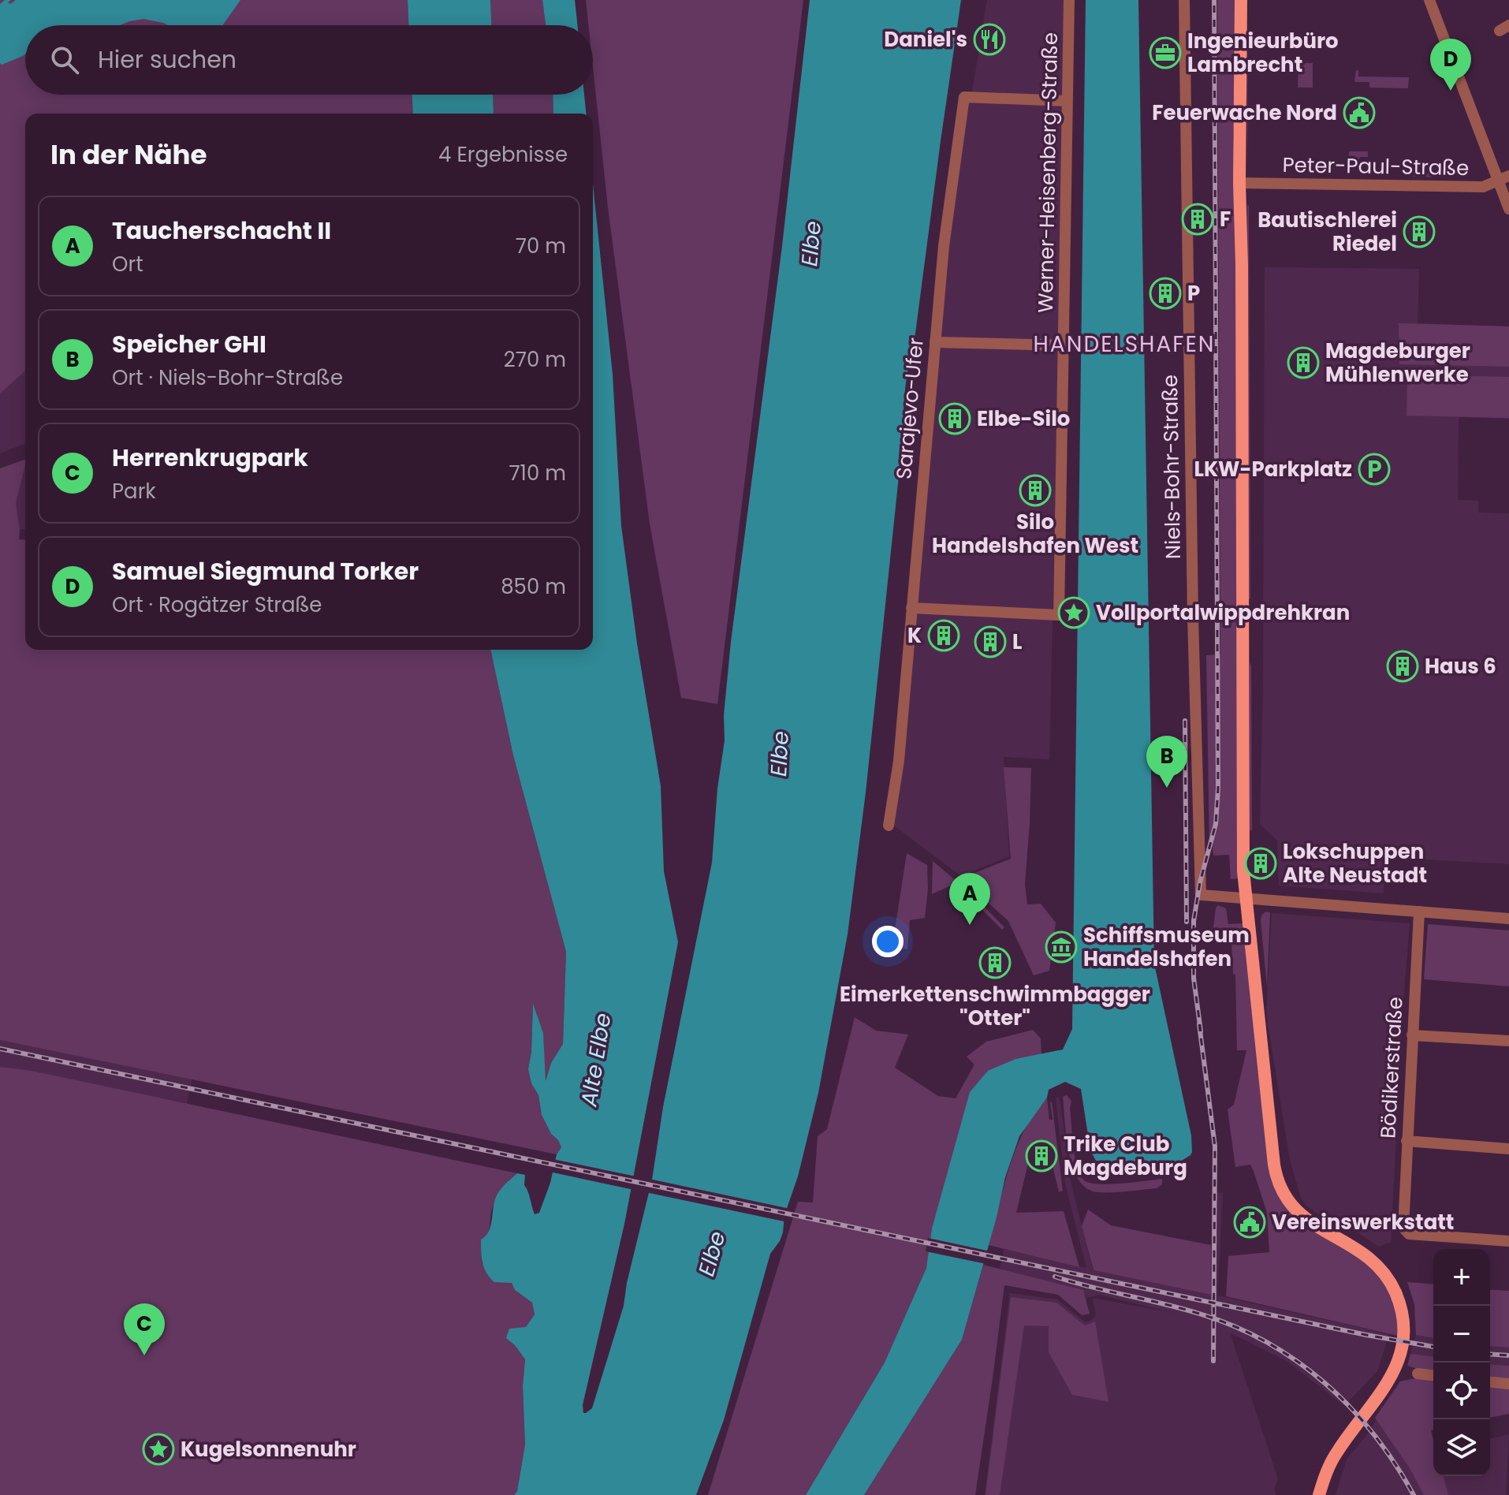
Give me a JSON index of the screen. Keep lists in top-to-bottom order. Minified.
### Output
{"streets":{"street":["Peter-Paul-Straße","Werner-Heisenberg-Straße","Sarajevo-Ufer","Niels-Bohr-Straße","Bödikerstraße"]},"crossings":[["Werner-Heisenberg-Straße","Sarajevo-Ufer"]],"districts":["HANDELSHAFEN"],"water":["Elbe","Alte Elbe"],"places":{"restaurant":["Daniel's"],"office":["Ingenieurbüro Lambrecht"],"public building":["Feuerwache Nord","Vereinswerkstatt"],"building":["F","Bautischlerei Riedel","P","Magdeburger Mühlenwerke","Elbe-Silo","Silo Handelshafen West","K","L","Haus 6","Lokschuppen Alte Neustadt","Eimerkettenschwimmbagger \"Otter\"","Trike Club Magdeburg"],"parking":["LKW-Parkplatz"],"place":["Vollportalwippdrehkran","Kugelsonnenuhr"],"museum":["Schiffsmuseum Handelshafen"]},"page":{"search":"Hier suchen","pins":["D","B","A","C"],"heading":["In der Nähe","4 Ergebnisse"],"list":[{"mark":"A","name":"Taucherschacht II","note":"Ort","value":"70 m"},{"mark":"B","name":"Speicher GHI","note":"Ort · Niels-Bohr-Straße","value":"270 m"},{"mark":"C","name":"Herrenkrugpark","note":"Park","value":"710 m"},{"mark":"D","name":"Samuel Siegmund Torker","note":"Ort · Rogätzer Straße","value":"850 m"}],"map_buttons":["+","−"]}}
